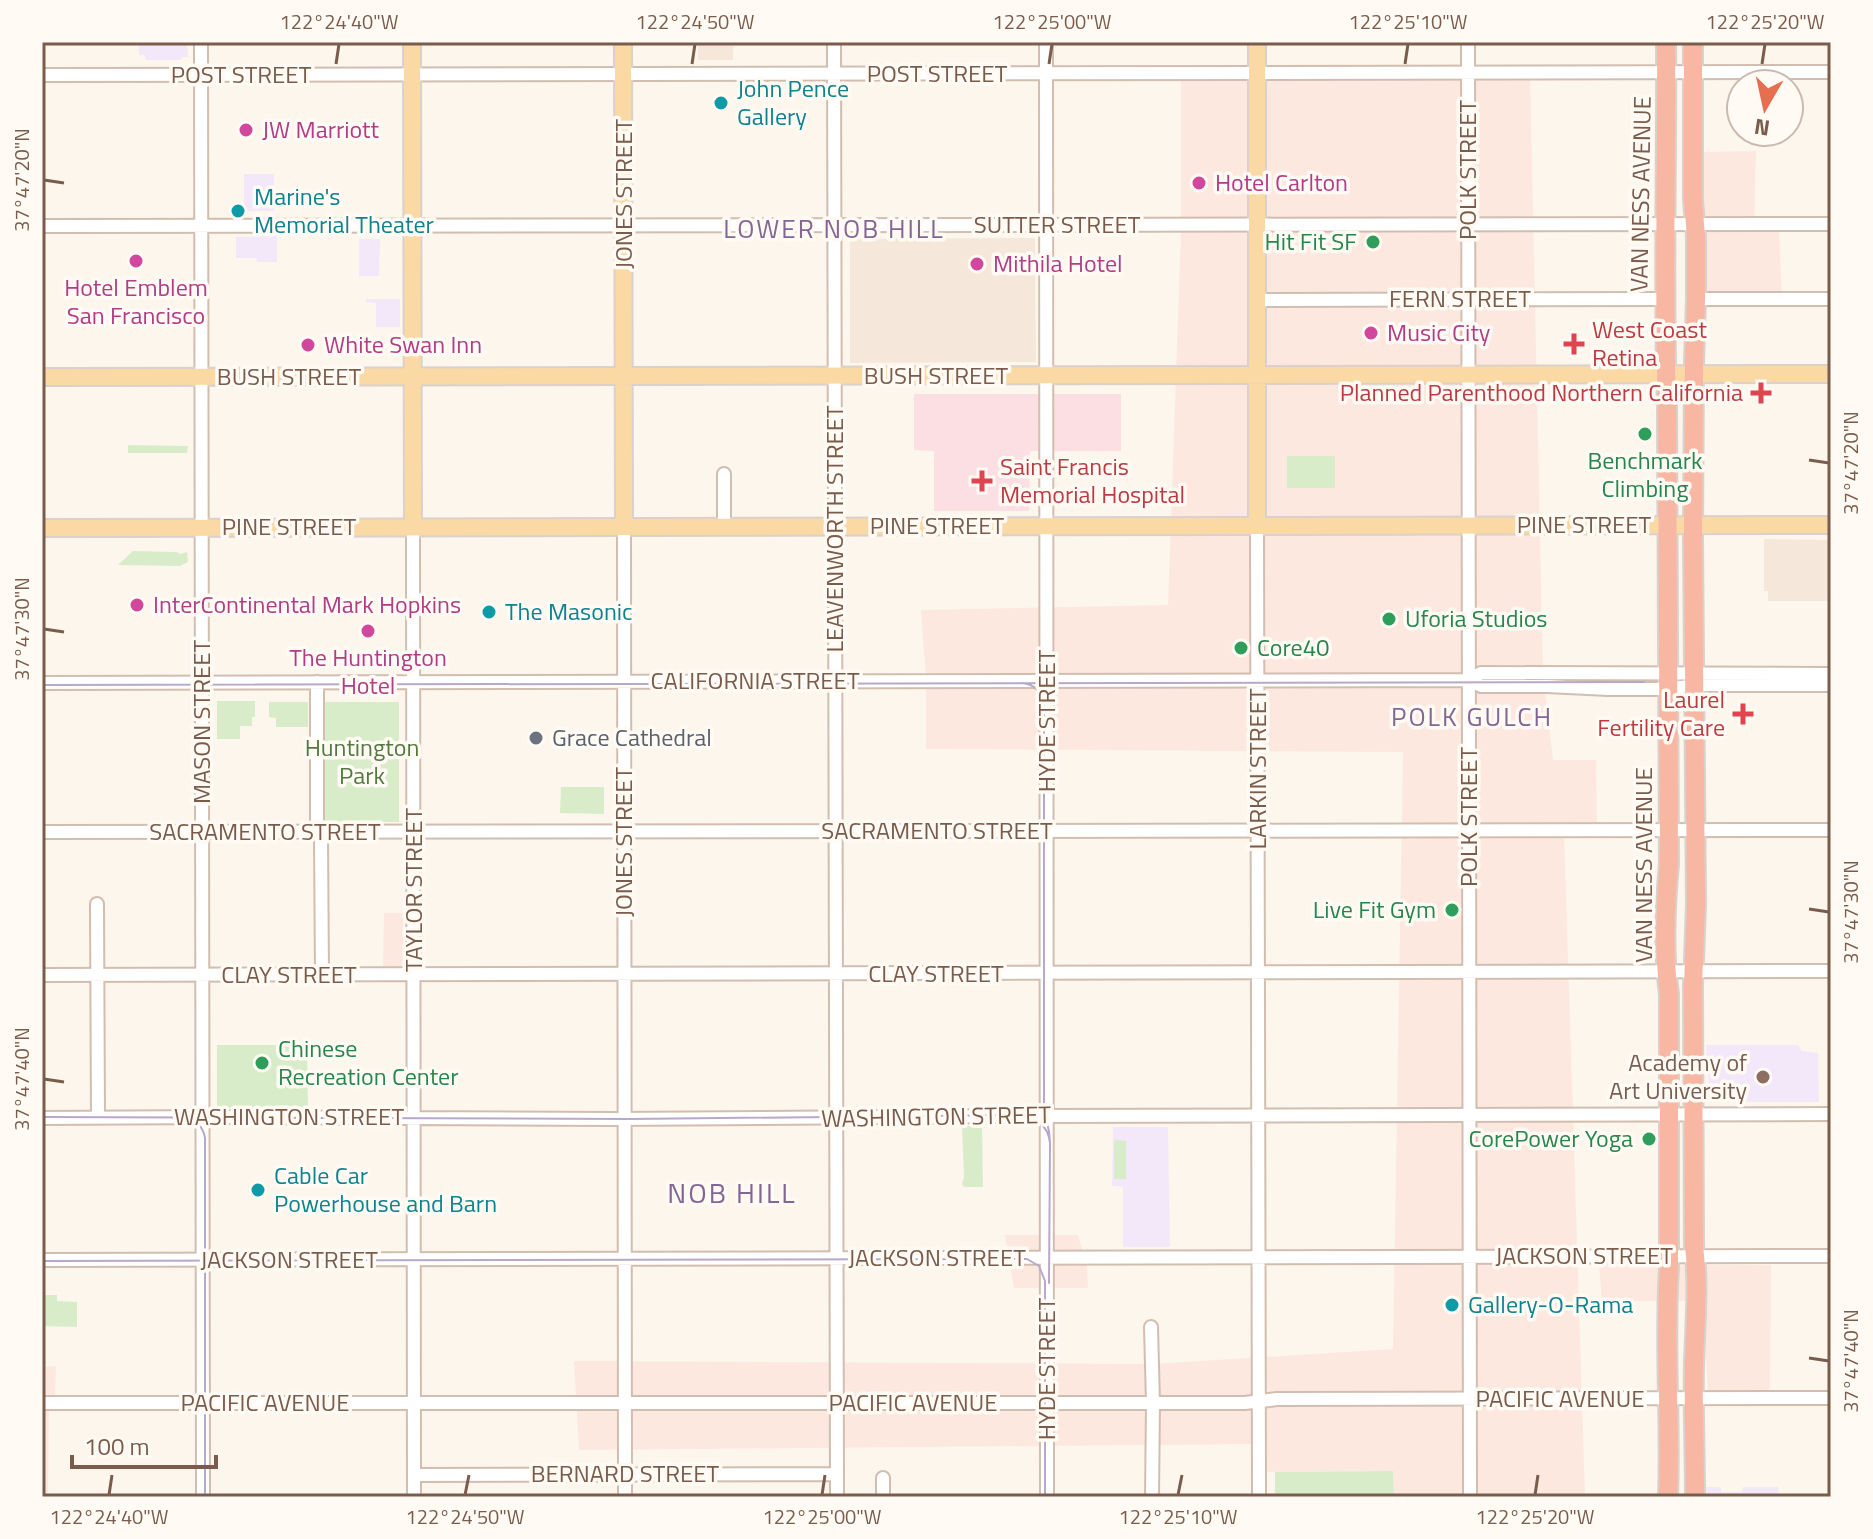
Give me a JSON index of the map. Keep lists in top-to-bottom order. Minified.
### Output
{"streets":{"highway":["VAN NESS AVENUE"],"main road":["JONES STREET","BUSH STREET","PINE STREET","LARKIN STREET","TAYLOR STREET"],"street":["POST STREET","POLK STREET","SUTTER STREET","FERN STREET","LEAVENWORTH STREET","CALIFORNIA STREET","HYDE STREET","MASON STREET","SACRAMENTO STREET","CLAY STREET","WASHINGTON STREET","JACKSON STREET","PACIFIC AVENUE","BERNARD STREET"]},"crossings":[["POST STREET","POLK STREET"],["POST STREET","JONES STREET"],["POST STREET","VAN NESS AVENUE"],["POST STREET","LEAVENWORTH STREET"],["POST STREET","HYDE STREET"],["POST STREET","MASON STREET"],["POST STREET","LARKIN STREET"],["POST STREET","TAYLOR STREET"],["POLK STREET","SUTTER STREET"],["POLK STREET","FERN STREET"],["POLK STREET","BUSH STREET"],["POLK STREET","PINE STREET"],["POLK STREET","CALIFORNIA STREET"],["POLK STREET","SACRAMENTO STREET"],["POLK STREET","CLAY STREET"],["POLK STREET","WASHINGTON STREET"],["POLK STREET","JACKSON STREET"],["POLK STREET","PACIFIC AVENUE"],["JONES STREET","SUTTER STREET"],["JONES STREET","BUSH STREET"],["JONES STREET","PINE STREET"],["JONES STREET","CALIFORNIA STREET"],["JONES STREET","SACRAMENTO STREET"],["JONES STREET","CLAY STREET"],["JONES STREET","WASHINGTON STREET"],["JONES STREET","JACKSON STREET"],["JONES STREET","PACIFIC AVENUE"],["JONES STREET","BERNARD STREET"],["VAN NESS AVENUE","SUTTER STREET"],["VAN NESS AVENUE","FERN STREET"],["VAN NESS AVENUE","BUSH STREET"],["VAN NESS AVENUE","PINE STREET"],["VAN NESS AVENUE","CALIFORNIA STREET"],["VAN NESS AVENUE","SACRAMENTO STREET"],["VAN NESS AVENUE","CLAY STREET"],["VAN NESS AVENUE","WASHINGTON STREET"],["VAN NESS AVENUE","JACKSON STREET"],["VAN NESS AVENUE","PACIFIC AVENUE"],["SUTTER STREET","LEAVENWORTH STREET"],["SUTTER STREET","HYDE STREET"],["SUTTER STREET","MASON STREET"],["SUTTER STREET","LARKIN STREET"],["SUTTER STREET","TAYLOR STREET"],["FERN STREET","LARKIN STREET"],["BUSH STREET","LEAVENWORTH STREET"],["BUSH STREET","HYDE STREET"],["BUSH STREET","MASON STREET"],["BUSH STREET","LARKIN STREET"],["BUSH STREET","TAYLOR STREET"],["PINE STREET","LEAVENWORTH STREET"],["PINE STREET","HYDE STREET"],["PINE STREET","MASON STREET"],["PINE STREET","LARKIN STREET"],["PINE STREET","TAYLOR STREET"],["LEAVENWORTH STREET","CALIFORNIA STREET"],["LEAVENWORTH STREET","SACRAMENTO STREET"],["LEAVENWORTH STREET","CLAY STREET"],["LEAVENWORTH STREET","WASHINGTON STREET"],["LEAVENWORTH STREET","JACKSON STREET"],["LEAVENWORTH STREET","PACIFIC AVENUE"],["LEAVENWORTH STREET","BERNARD STREET"],["CALIFORNIA STREET","HYDE STREET"],["CALIFORNIA STREET","MASON STREET"],["CALIFORNIA STREET","LARKIN STREET"],["CALIFORNIA STREET","TAYLOR STREET"],["HYDE STREET","SACRAMENTO STREET"],["HYDE STREET","CLAY STREET"],["HYDE STREET","WASHINGTON STREET"],["HYDE STREET","JACKSON STREET"],["HYDE STREET","PACIFIC AVENUE"],["MASON STREET","SACRAMENTO STREET"],["MASON STREET","CLAY STREET"],["MASON STREET","WASHINGTON STREET"],["MASON STREET","JACKSON STREET"],["MASON STREET","PACIFIC AVENUE"],["LARKIN STREET","SACRAMENTO STREET"],["LARKIN STREET","CLAY STREET"],["LARKIN STREET","WASHINGTON STREET"],["LARKIN STREET","JACKSON STREET"],["LARKIN STREET","PACIFIC AVENUE"],["SACRAMENTO STREET","TAYLOR STREET"],["TAYLOR STREET","CLAY STREET"],["TAYLOR STREET","WASHINGTON STREET"],["TAYLOR STREET","JACKSON STREET"],["TAYLOR STREET","PACIFIC AVENUE"],["TAYLOR STREET","BERNARD STREET"]],"districts":["LOWER NOB HILL","POLK GULCH","NOB HILL"],"parks":["Huntington Park"],"places":{"other":["John Pence Gallery","JW Marriott","Hotel Carlton","Marine's Memorial Theater","Hit Fit SF","Hotel Emblem San Francisco","Mithila Hotel","Music City","White Swan Inn","Benchmark Climbing","InterContinental Mark Hopkins","The Masonic","Uforia Studios","The Huntington Hotel","Core40","Grace Cathedral","Live Fit Gym","Chinese Recreation Center","Academy of Art University","CorePower Yoga","Cable Car Powerhouse and Barn","Gallery-O-Rama"],"health":["West Coast Retina","Planned Parenthood Northern California","Saint Francis Memorial Hospital","Laurel Fertility Care"]},"scale_bar":"100 m","north":"bottom","coordinates":["122°24'40\"W","122°24'50\"W","122°25'00\"W","122°25'10\"W","122°25'20\"W","37°47'20\"N","37°47'30\"N","37°47'40\"N"]}
